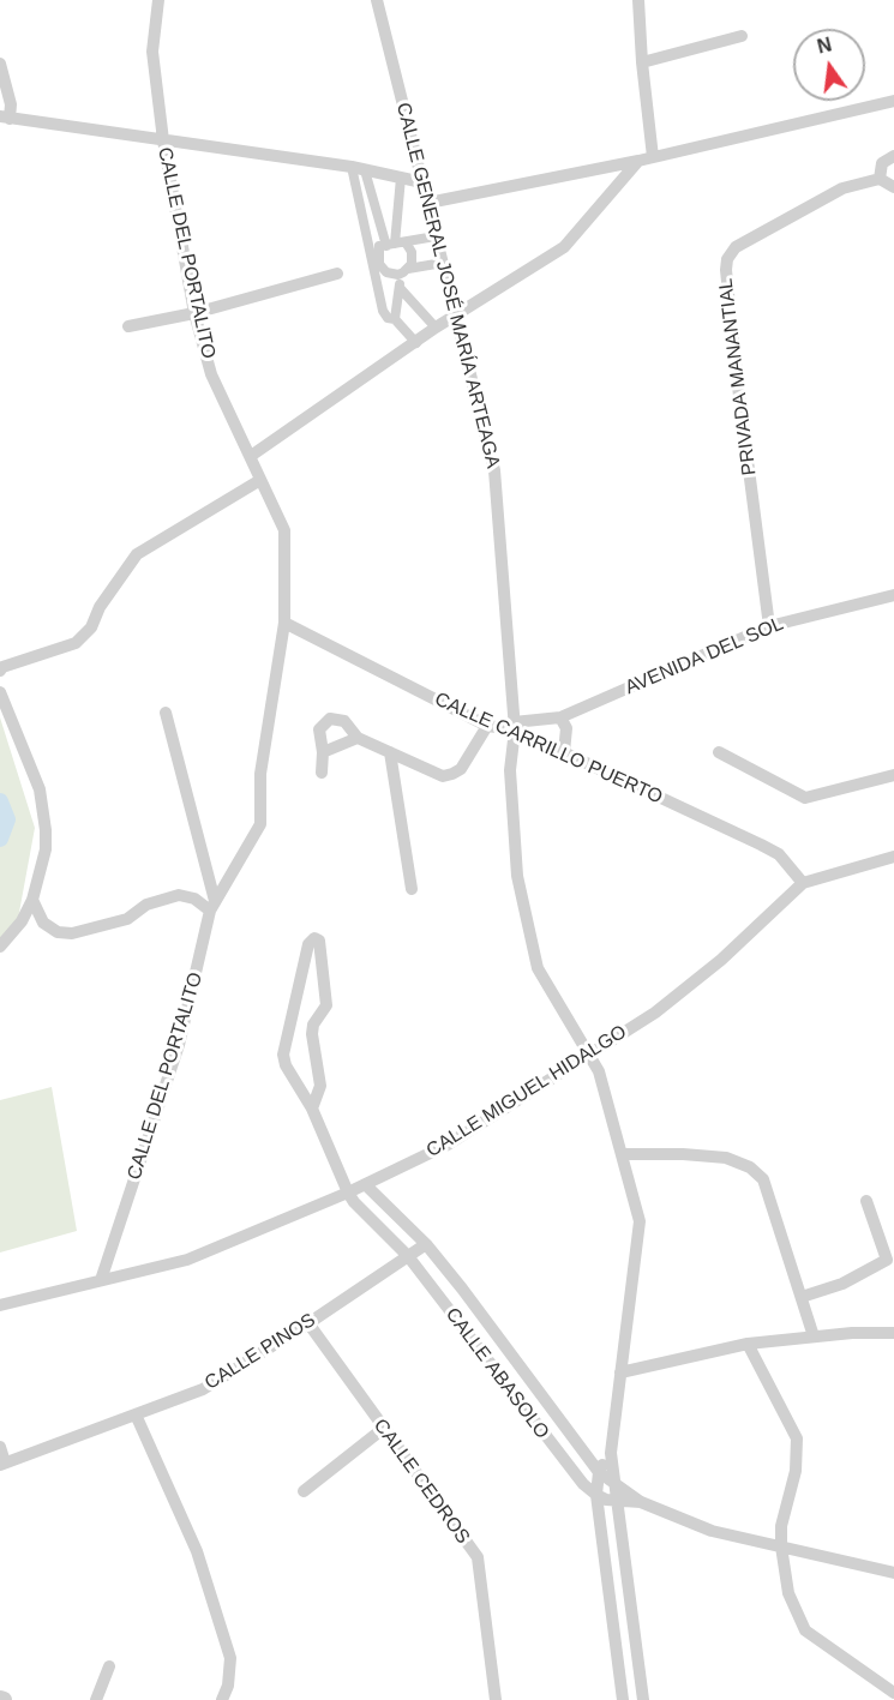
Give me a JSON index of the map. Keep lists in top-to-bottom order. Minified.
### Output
{"streets":{"street":["CALLE DEL PORTALITO","CALLE GENERAL JOSÉ MARÍA ARTEAGA","PRIVADA MANANTIAL","AVENIDA DEL SOL","CALLE CARRILLO PUERTO","CALLE MIGUEL HIDALGO","CALLE PINOS","CALLE ABASOLO","CALLE CEDROS"]},"crossings":[["CALLE DEL PORTALITO","CALLE CARRILLO PUERTO"],["CALLE DEL PORTALITO","CALLE MIGUEL HIDALGO"],["CALLE GENERAL JOSÉ MARÍA ARTEAGA","AVENIDA DEL SOL"],["CALLE GENERAL JOSÉ MARÍA ARTEAGA","CALLE CARRILLO PUERTO"],["CALLE GENERAL JOSÉ MARÍA ARTEAGA","CALLE MIGUEL HIDALGO"],["CALLE GENERAL JOSÉ MARÍA ARTEAGA","CALLE ABASOLO"],["PRIVADA MANANTIAL","AVENIDA DEL SOL"],["AVENIDA DEL SOL","CALLE CARRILLO PUERTO"],["CALLE CARRILLO PUERTO","CALLE MIGUEL HIDALGO"],["CALLE MIGUEL HIDALGO","CALLE ABASOLO"],["CALLE PINOS","CALLE ABASOLO"],["CALLE PINOS","CALLE CEDROS"]],"north":"top"}
